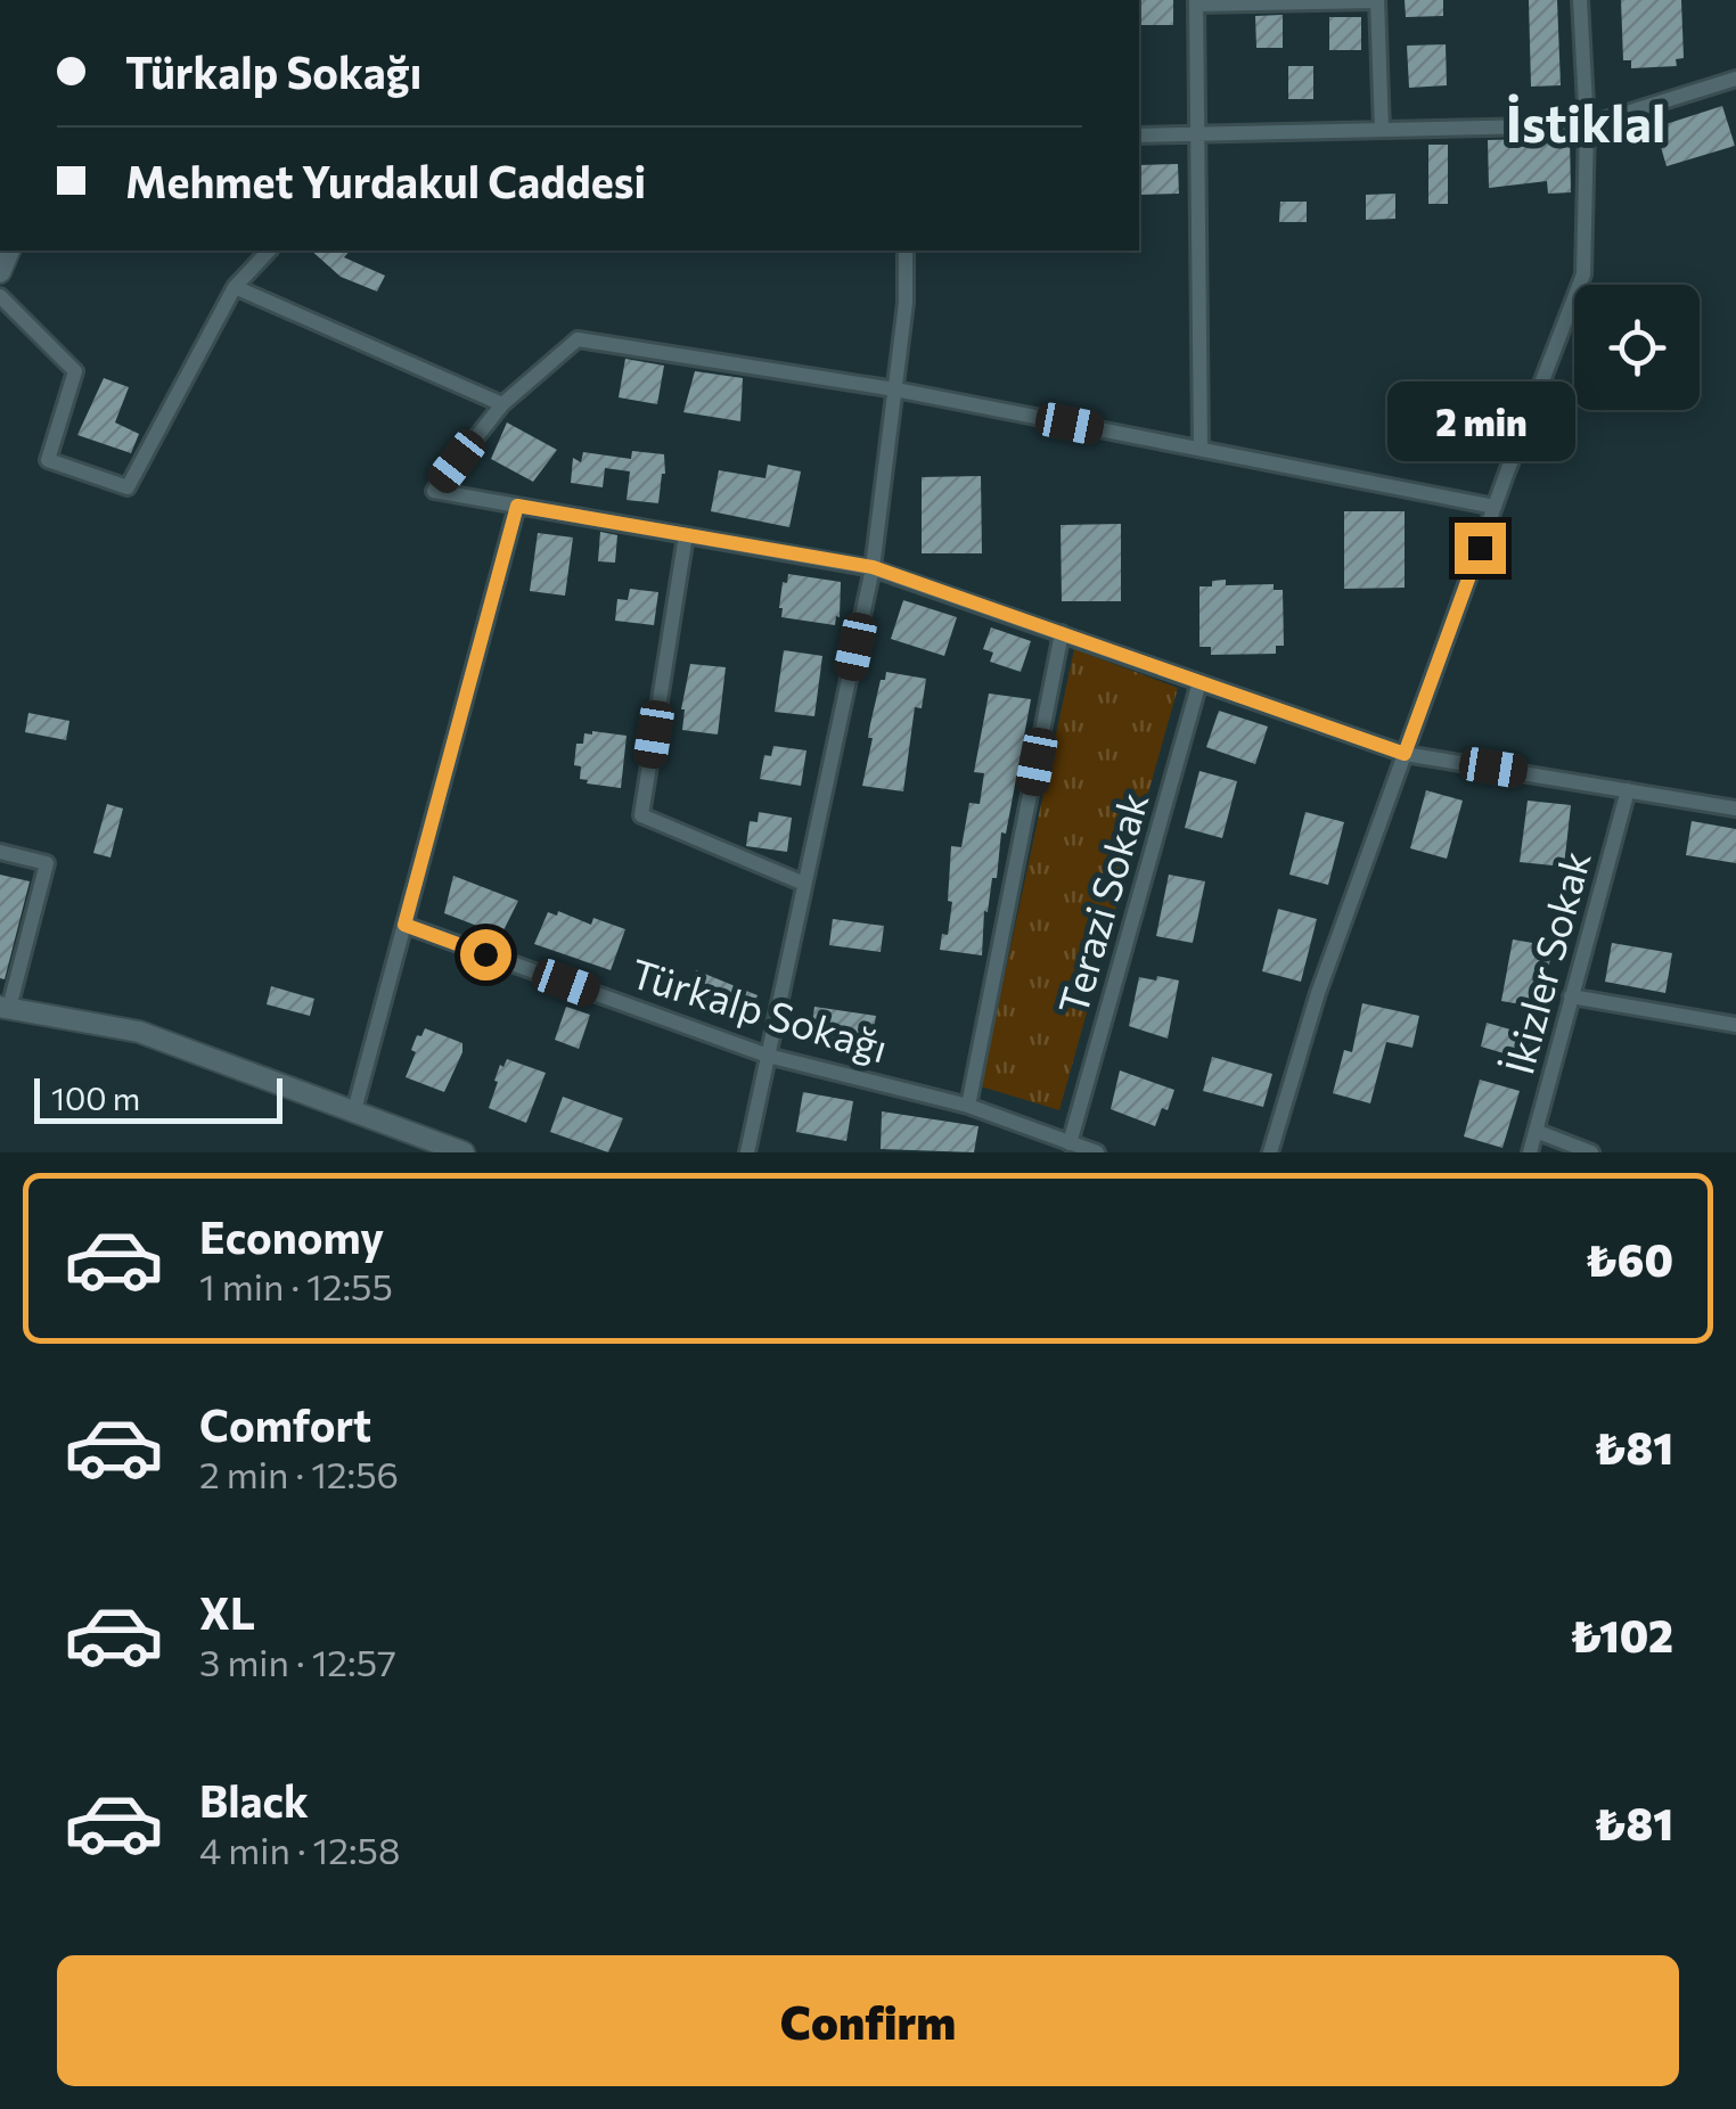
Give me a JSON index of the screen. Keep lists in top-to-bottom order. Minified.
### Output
{"streets":{"street":["Terazi Sokak","İkizler Sokak","Türkalp Sokağı"]},"crossings":[["Terazi Sokak","Türkalp Sokağı"]],"districts":["İstiklal"],"scale_bar":"100 m","page":{"banner":["Türkalp Sokağı","Mehmet Yurdakul Caddesi"],"bubble":"2 min","scale":"100 m","list":[{"name":"Economy","note":"1 min · 12:55","value":"₺60"},{"name":"Comfort","note":"2 min · 12:56","value":"₺81"},{"name":"XL","note":"3 min · 12:57","value":"₺102"},{"name":"Black","note":"4 min · 12:58","value":"₺81"}],"buttons":"Confirm"}}
